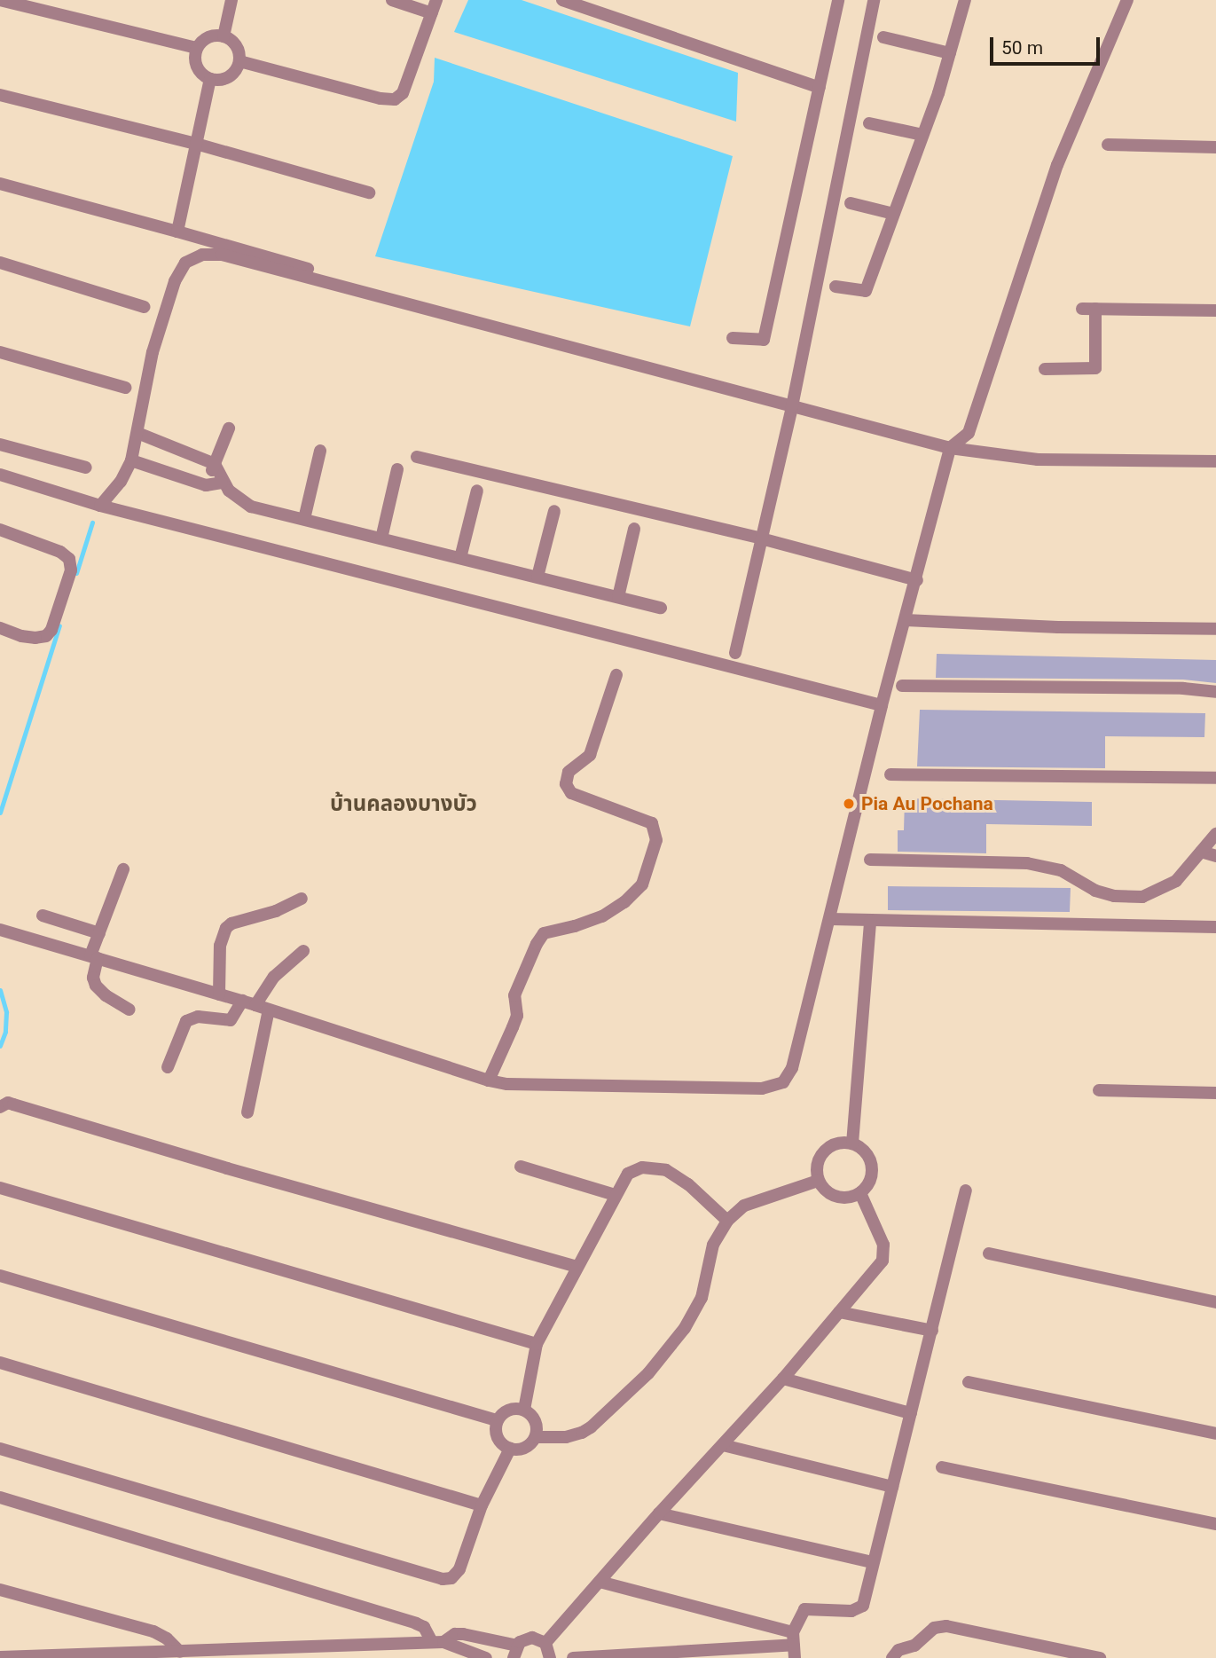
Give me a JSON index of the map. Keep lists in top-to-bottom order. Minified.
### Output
{"districts":["บ้านคลองบางบัว"],"places":["Pia Au Pochana"],"scale_bar":"50 m"}
